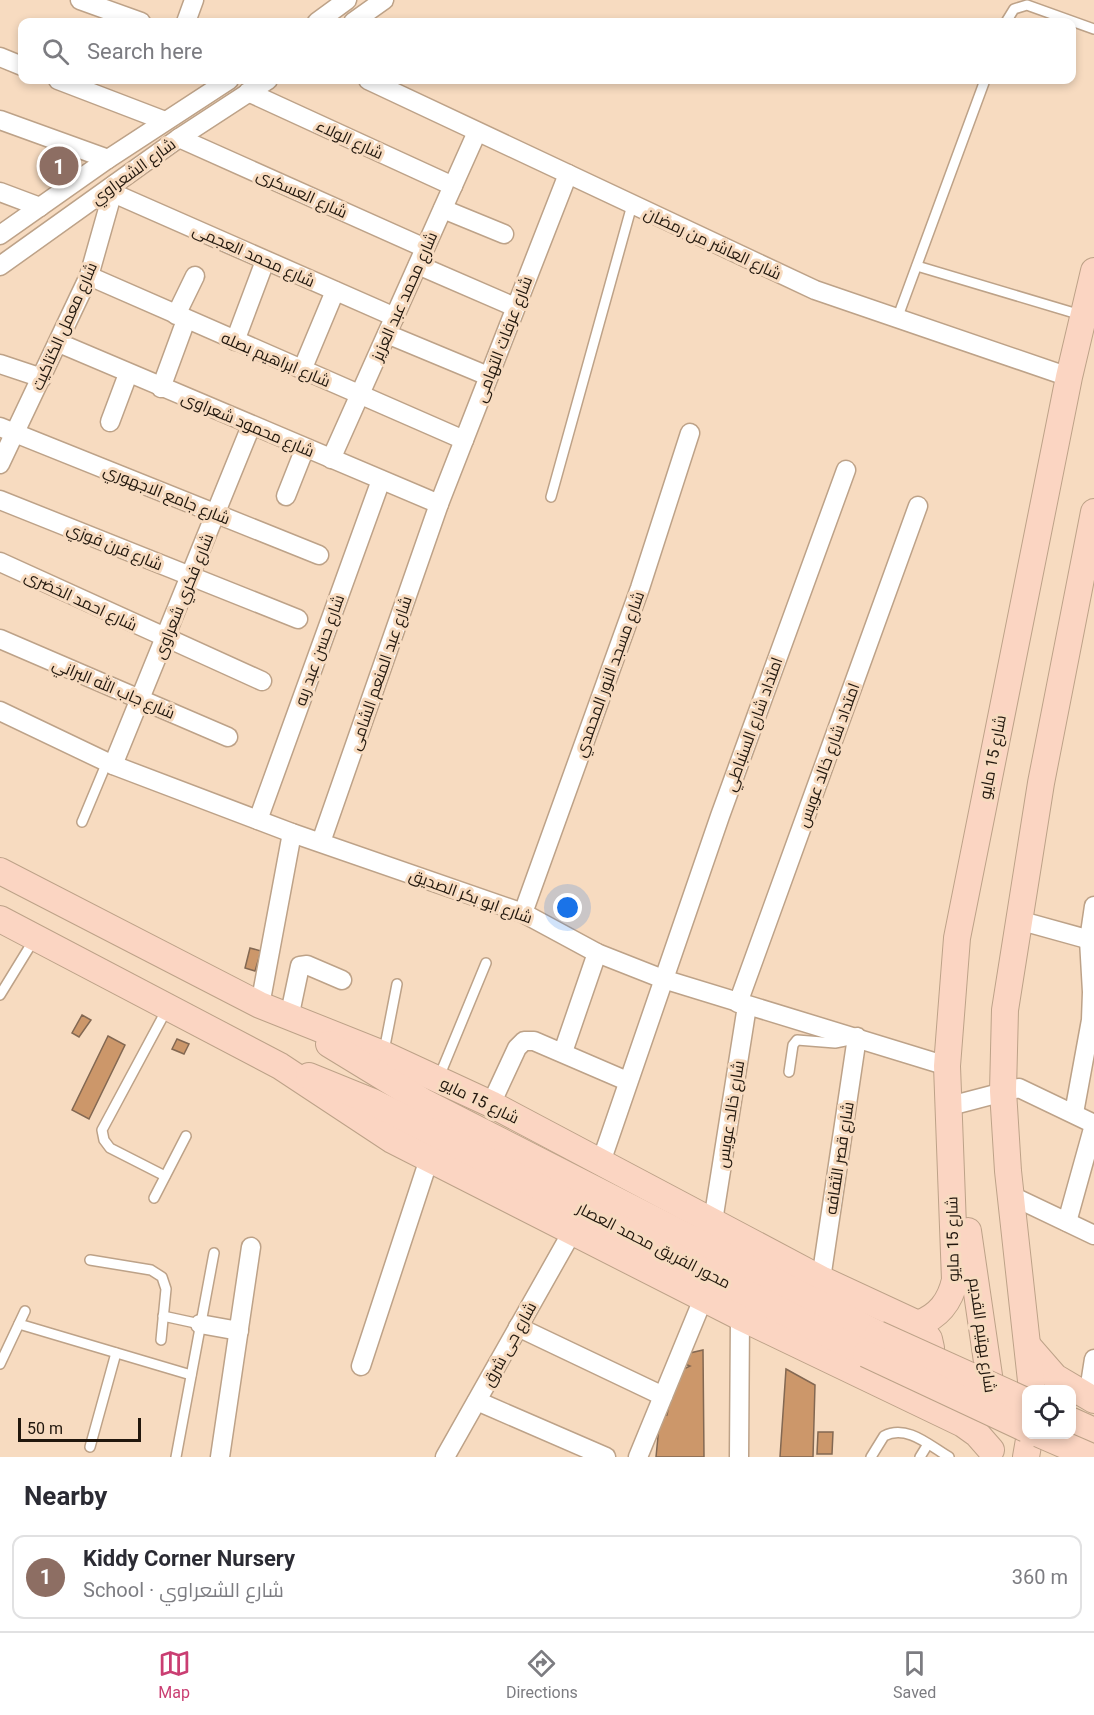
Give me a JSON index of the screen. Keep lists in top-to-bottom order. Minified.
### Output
{"streets":{"main road":["شارع 15 مايو","محور الفريق محمد العصار","شارع بهتيم القديم"],"street":["شارع الولاء","شارع الشعراوي","شارع العسكرى","شارع العاشر من رمضان","شارع محمد العجمى","شارع محمد عبد العزيز","شارع معمل الكتاكيت","شارع عرفات التهامى","شارع ابراهيم بصله","شارع محمود شعراوى","شارع جامع الاجهوري","شارع فرن فوزي","شارع فكري شعراوى","شارع احمد الخضرى","شارع حسن عبد ربه","شارع عبد المنعم الشامى","شارع مسجد النور المحمدي","شارع جاب الله البراني","امتداد شارع السنباطي","امتداد شارع خالد عويس","شارع ابو بكر الصديق","شارع خالد عويس","شارع قصر الثقافه","شارع حى شرق"]},"crossings":[["شارع الولاء","شارع الشعراوي"],["شارع الولاء","شارع محمد عبد العزيز"],["شارع الشعراوي","شارع العسكرى"],["شارع الشعراوي","شارع محمد العجمى"],["شارع الشعراوي","شارع معمل الكتاكيت"],["شارع العسكرى","شارع محمد عبد العزيز"],["شارع العسكرى","شارع عرفات التهامى"],["شارع العاشر من رمضان","شارع محمد عبد العزيز"],["شارع العاشر من رمضان","شارع عرفات التهامى"],["شارع العاشر من رمضان","شارع 15 مايو"],["شارع محمد العجمى","شارع محمد عبد العزيز"],["شارع محمد العجمى","شارع معمل الكتاكيت"],["شارع محمد عبد العزيز","شارع ابراهيم بصله"],["شارع محمد عبد العزيز","شارع محمود شعراوى"],["شارع معمل الكتاكيت","شارع ابراهيم بصله"],["شارع معمل الكتاكيت","شارع محمود شعراوى"],["شارع معمل الكتاكيت","شارع جامع الاجهوري"],["شارع عرفات التهامى","شارع ابراهيم بصله"],["شارع عرفات التهامى","شارع محمود شعراوى"],["شارع عرفات التهامى","شارع عبد المنعم الشامى"],["شارع محمود شعراوى","شارع فكري شعراوى"],["شارع محمود شعراوى","شارع حسن عبد ربه"],["شارع محمود شعراوى","شارع عبد المنعم الشامى"],["شارع جامع الاجهوري","شارع فكري شعراوى"],["شارع فرن فوزي","شارع فكري شعراوى"],["شارع فكري شعراوى","شارع احمد الخضرى"],["شارع فكري شعراوى","شارع جاب الله البراني"],["شارع فكري شعراوى","شارع ابو بكر الصديق"],["شارع حسن عبد ربه","شارع ابو بكر الصديق"],["شارع عبد المنعم الشامى","شارع ابو بكر الصديق"],["شارع مسجد النور المحمدي","شارع ابو بكر الصديق"],["امتداد شارع السنباطي","شارع 15 مايو"],["امتداد شارع السنباطي","شارع ابو بكر الصديق"],["امتداد شارع خالد عويس","شارع ابو بكر الصديق"],["امتداد شارع خالد عويس","شارع خالد عويس"],["شارع 15 مايو","شارع ابو بكر الصديق"],["شارع 15 مايو","شارع خالد عويس"],["شارع 15 مايو","شارع قصر الثقافه"],["شارع 15 مايو","محور الفريق محمد العصار"],["شارع 15 مايو","شارع بهتيم القديم"],["شارع ابو بكر الصديق","شارع خالد عويس"],["شارع ابو بكر الصديق","شارع قصر الثقافه"]],"scale_bar":"50 m","page":{"search":"Search here","pins":"1","scale":"50 m","heading":"Nearby","list":[{"mark":"1","name":"Kiddy Corner Nursery","note":"School · شارع الشعراوي","value":"360 m"}],"nav":["Map","Directions","Saved"]}}
